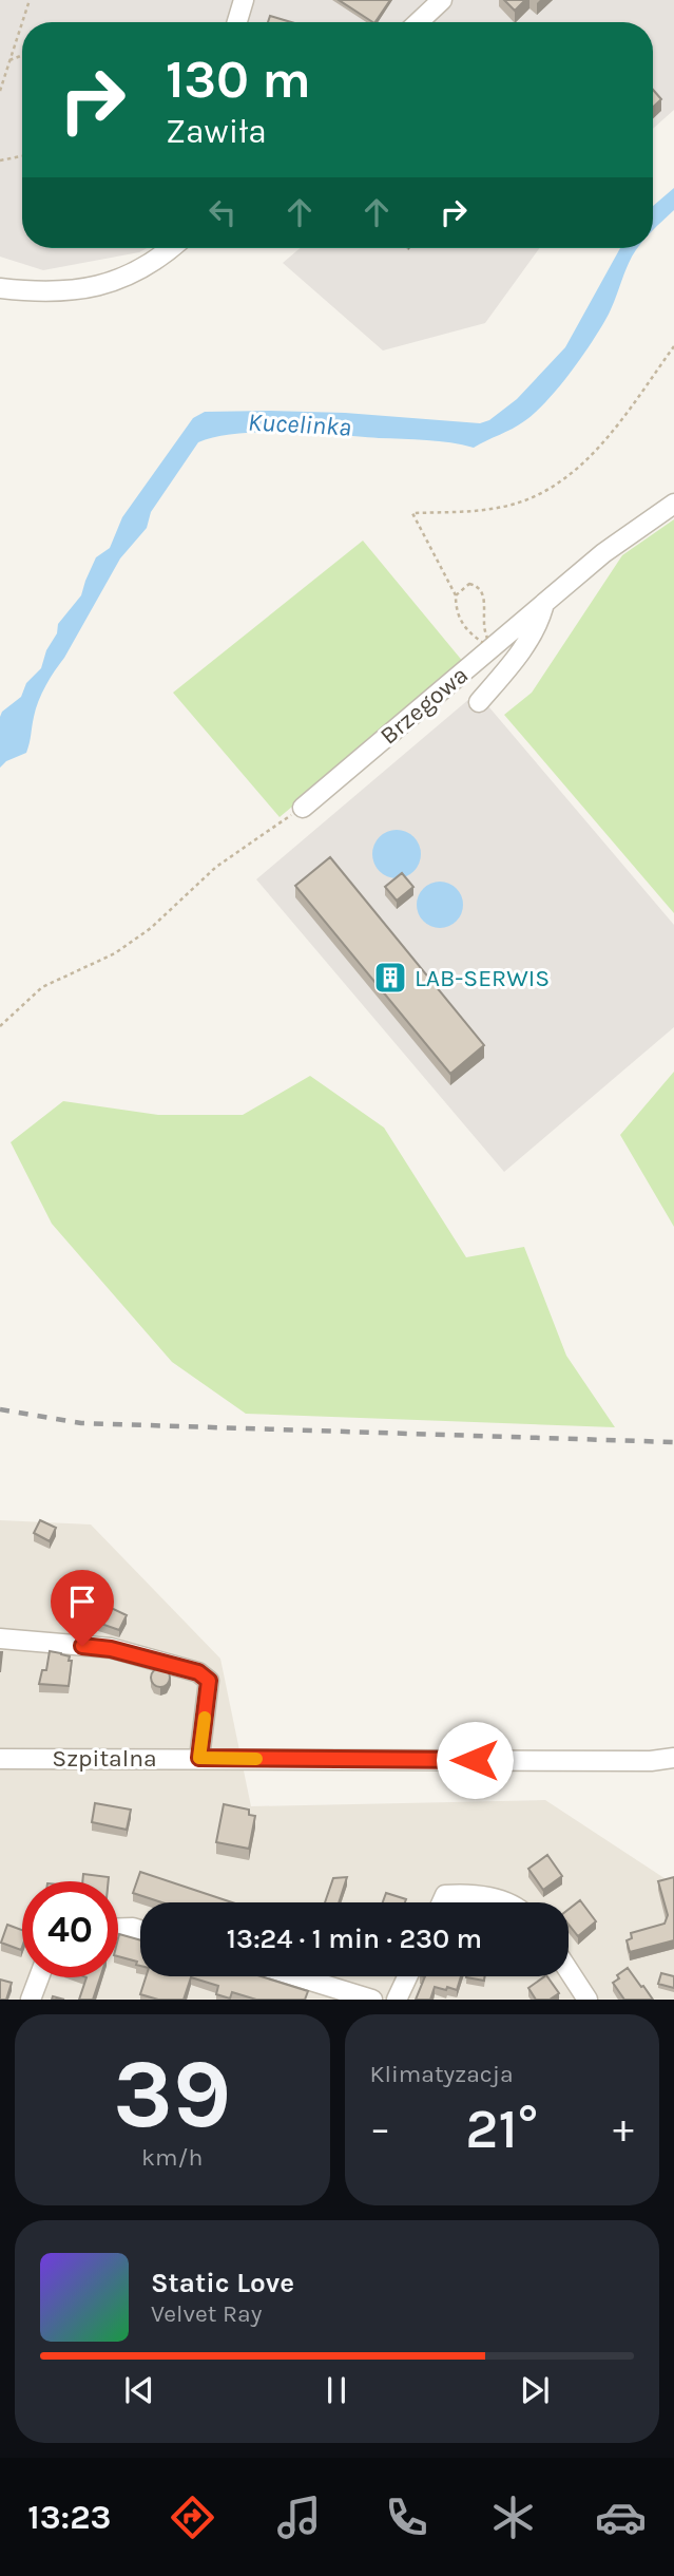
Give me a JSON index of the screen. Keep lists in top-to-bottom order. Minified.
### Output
{"streets":{"street":["Brzegowa","Szpitalna"]},"water":["Kucelinka"],"places":{"building":["LAB-SERWIS"]},"page":{"turn":["130 m","Zawiła"],"limit":"40","trip":"13:24 · 1 min · 230 m","tile":[["39","km/h"],"Klimatyzacja"],"heat":["−","21°","+"],"song":["Static Love","Velvet Ray"],"tabs":"13:23"}}
